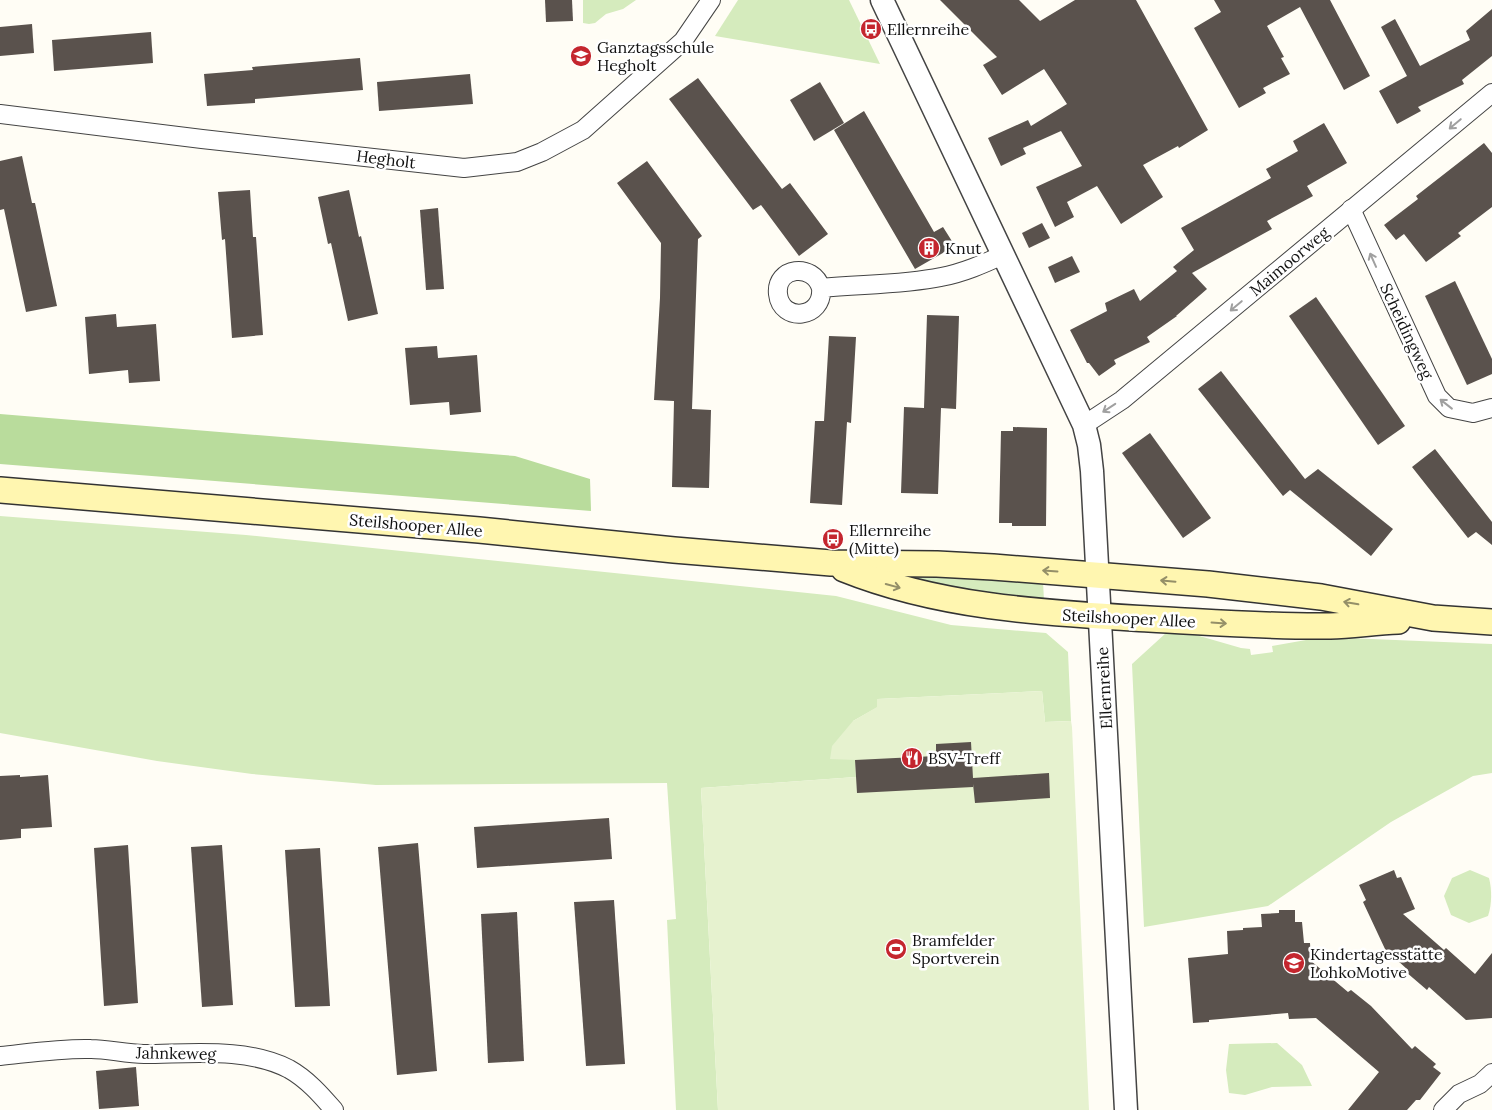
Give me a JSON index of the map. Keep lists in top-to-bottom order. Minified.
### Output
{"streets":{"main road":["Steilshooper Allee"],"street":["Hegholt","Maimoorweg","Scheidingweg","Ellernreihe","Jahnkeweg"]},"crossings":[["Maimoorweg","Scheidingweg"],["Maimoorweg","Ellernreihe"],["Steilshooper Allee","Ellernreihe"]],"one_way":["Maimoorweg","Scheidingweg"],"places":{"bus stop":["Ellernreihe","Ellernreihe (Mitte)"],"school or university":["Ganztagsschule Hegholt","Kindertagesstätte LohkoMotive"],"building":["Knut"],"restaurant":["BSV-Treff"],"sports":["Bramfelder Sportverein"]}}
